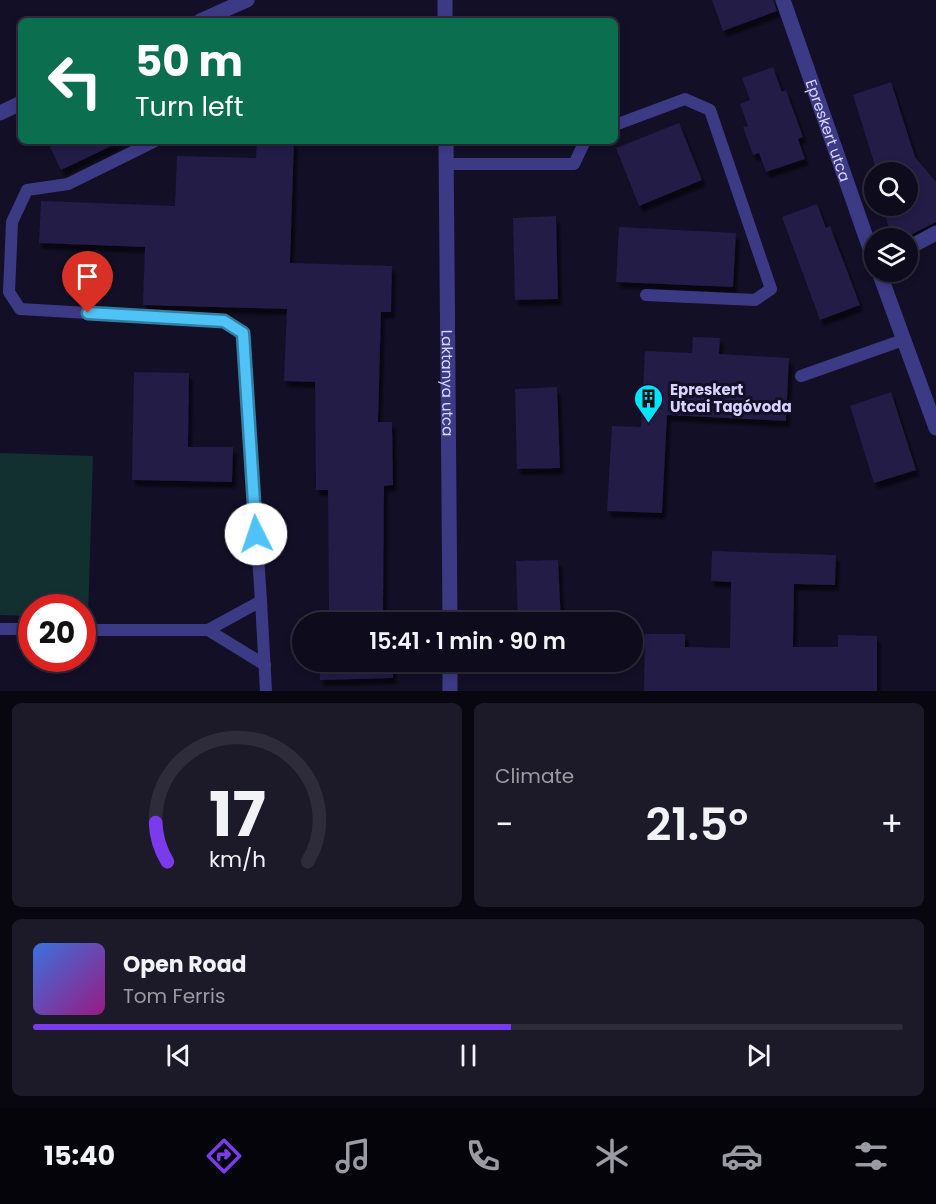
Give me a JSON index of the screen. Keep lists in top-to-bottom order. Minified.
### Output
{"streets":{"street":["Epreskert utca","Laktanya utca"]},"places":{"building":["Epreskert Utcai Tagóvoda"]},"page":{"turn":["50 m","Turn left"],"limit":"20","trip":"15:41 · 1 min · 90 m","tile":"Climate","heat":["−","21.5°","+"],"song":["Open Road","Tom Ferris"],"tabs":"15:40","gauge":["17","km/h"]}}
